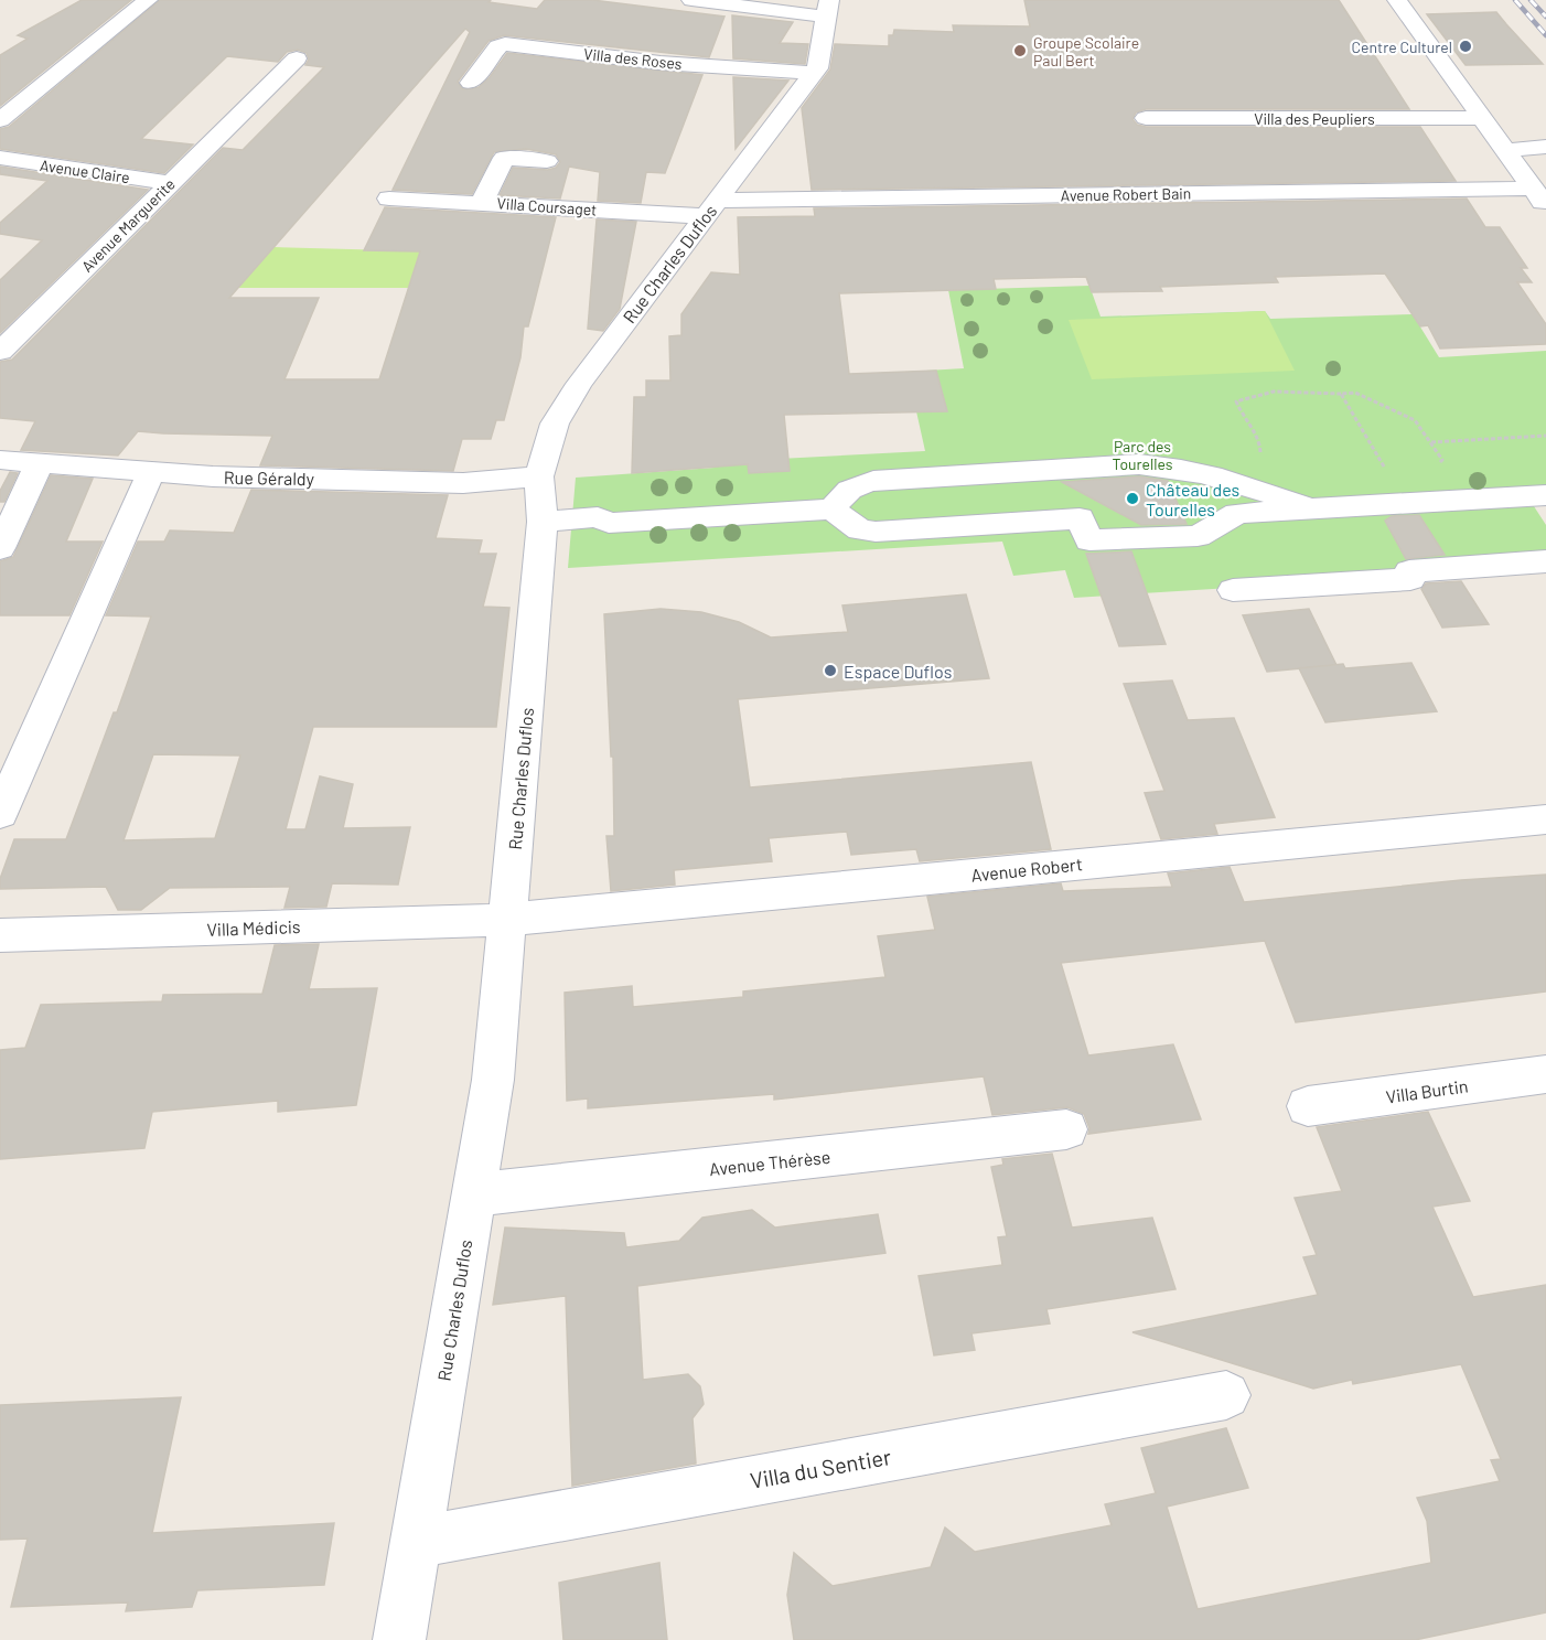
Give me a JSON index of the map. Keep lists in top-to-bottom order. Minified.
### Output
{"streets":{"street":["Villa des Roses","Villa des Peupliers","Avenue Claire","Avenue Robert Bain","Villa Coursaget","Avenue Marguerite","Rue Charles Duflos","Rue Géraldy","Avenue Robert","Villa Médicis","Villa Burtin","Avenue Thérèse","Villa du Sentier"]},"crossings":[["Villa des Roses","Rue Charles Duflos"],["Avenue Claire","Avenue Marguerite"],["Avenue Robert Bain","Villa Coursaget"],["Avenue Robert Bain","Rue Charles Duflos"],["Villa Coursaget","Rue Charles Duflos"],["Rue Charles Duflos","Rue Géraldy"],["Rue Charles Duflos","Avenue Robert"],["Rue Charles Duflos","Villa Médicis"],["Rue Charles Duflos","Avenue Thérèse"],["Rue Charles Duflos","Villa du Sentier"],["Avenue Robert","Villa Médicis"]],"parks":["Parc des Tourelles"],"places":["Centre Culturel","Groupe Scolaire Paul Bert","Château des Tourelles","Espace Duflos"]}
